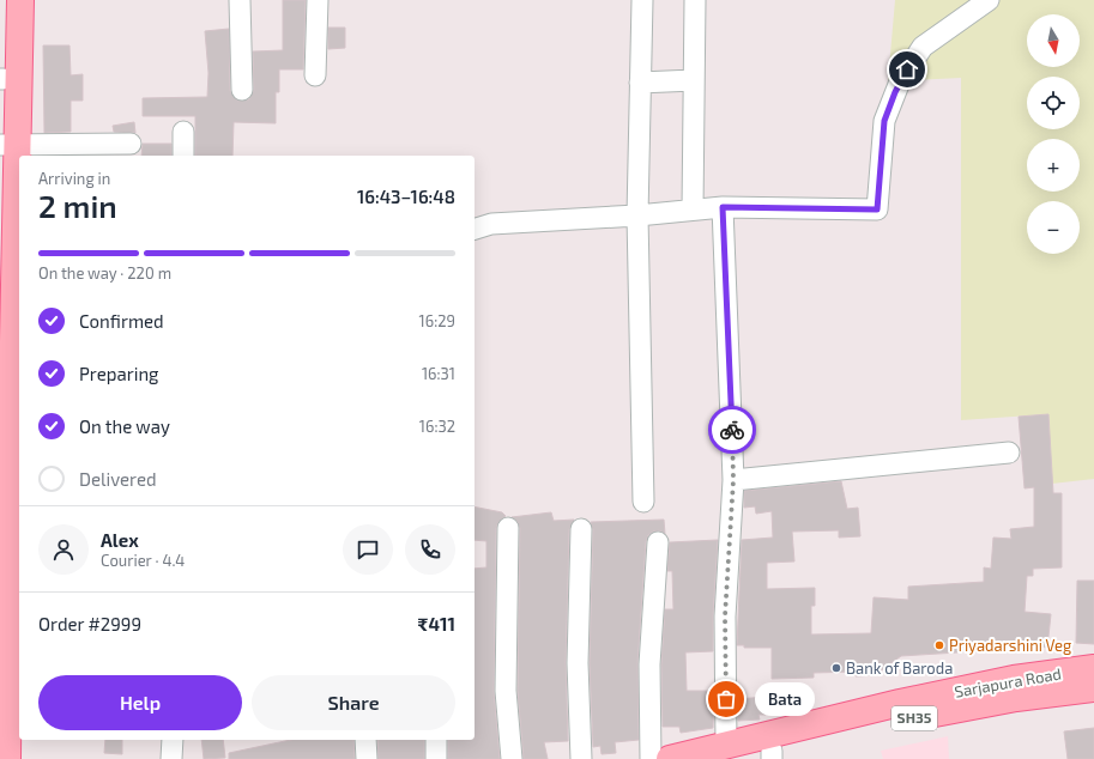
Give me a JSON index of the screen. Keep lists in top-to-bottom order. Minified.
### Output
{"streets":{"main road":["Sarjapura Road","SH35"]},"places":["Priyadarshini Veg","Bank of Baroda","Bata"],"north":"bottom","page":{"map_buttons":["+","−"],"heading":["2 min","Arriving in","16:43–16:48"],"panel":["Alex","Courier · 4.4","Order #2999","₹411"],"bar":"On the way · 220 m","list":[["Confirmed","16:29"],["Preparing","16:31"],["On the way","16:32"],"Delivered"],"buttons":["Help","Share"],"bubble":"Bata"}}
